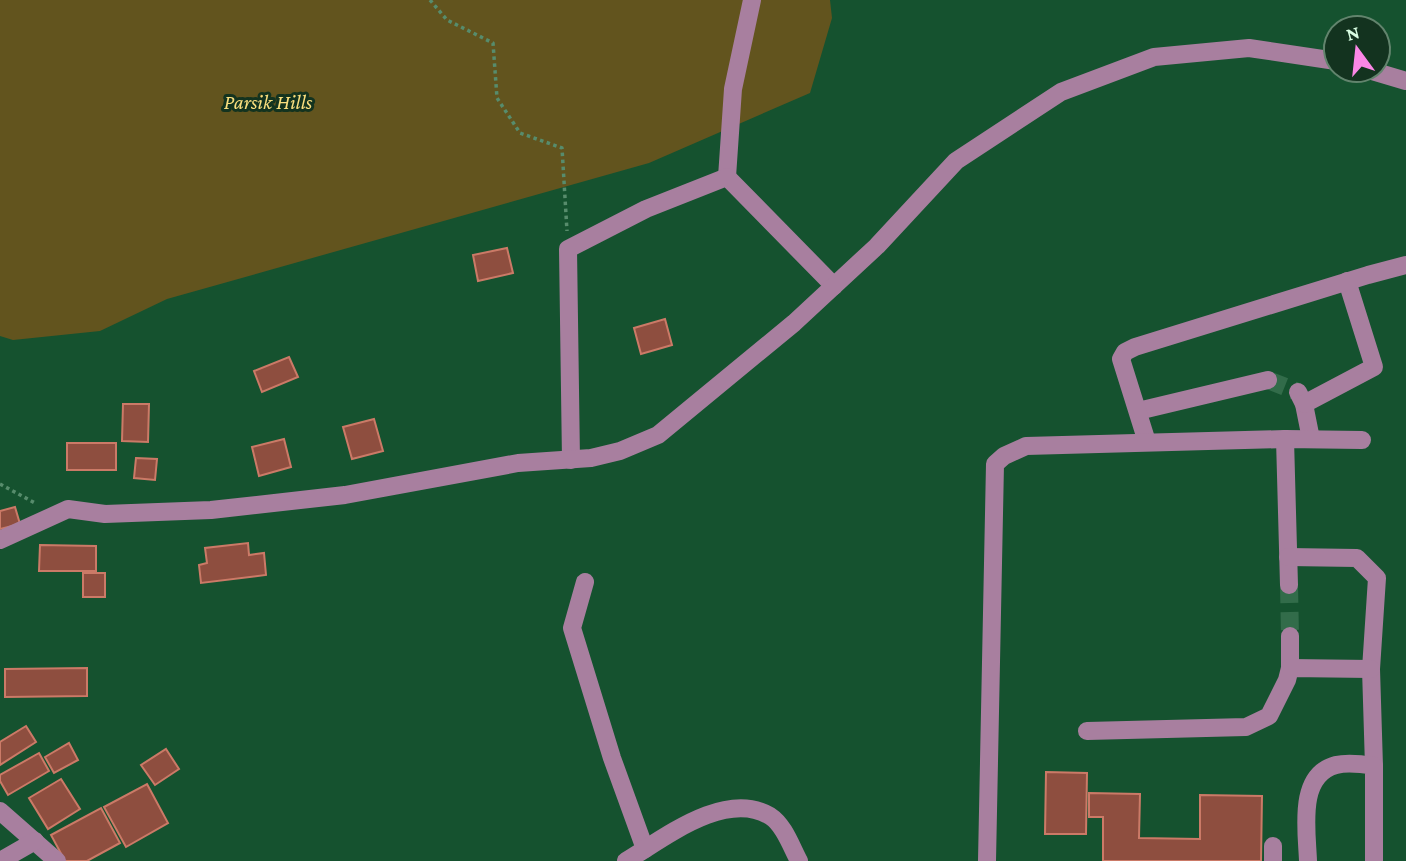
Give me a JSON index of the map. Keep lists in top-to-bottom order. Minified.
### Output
{"parks":["Parsik Hills"],"north":"top"}
